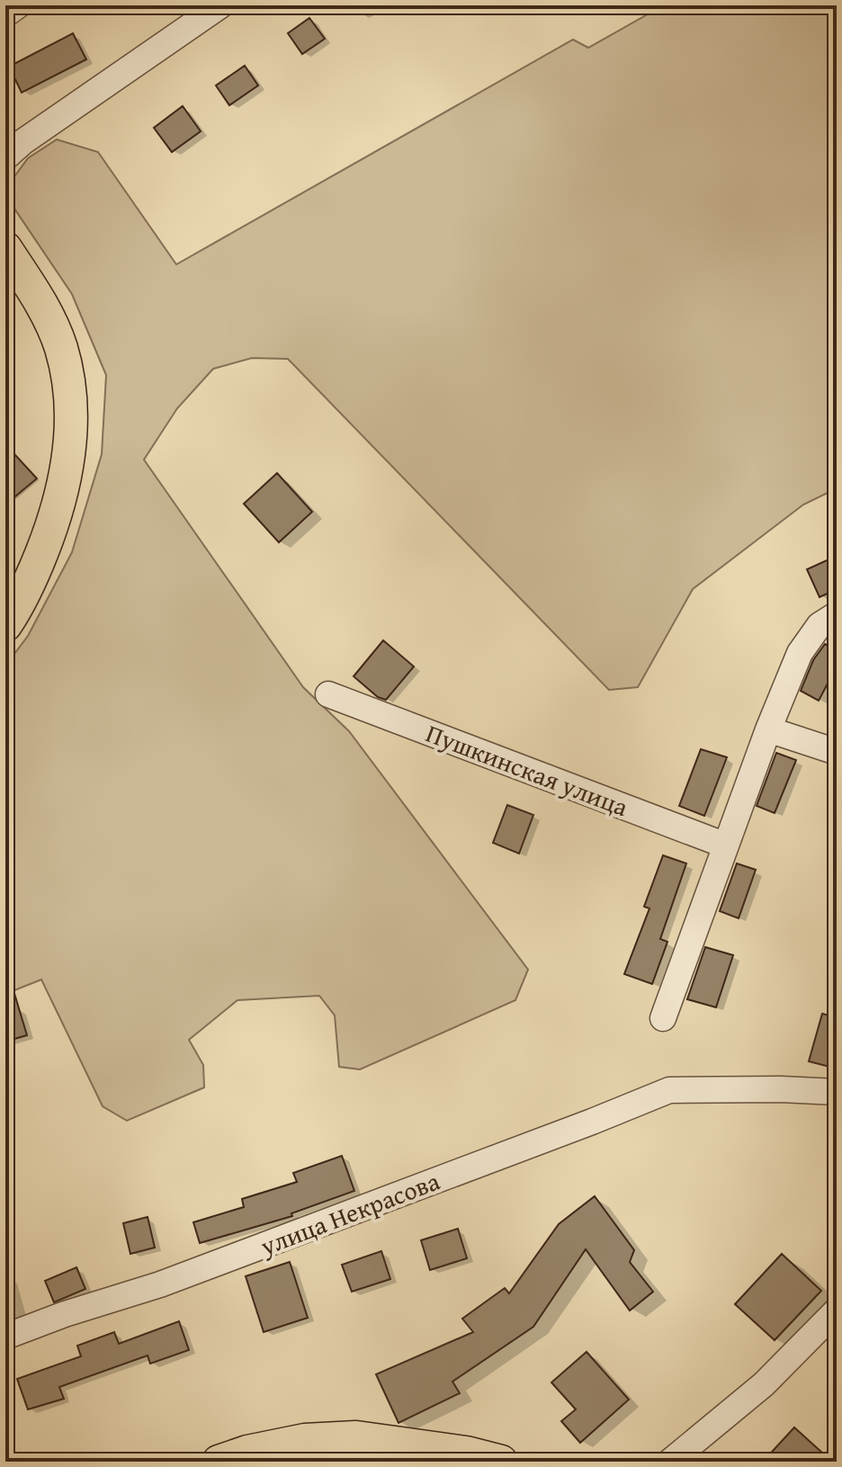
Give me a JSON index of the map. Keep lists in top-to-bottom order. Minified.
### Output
{"streets":{"street":["Пушкинская улица","улица Некрасова"]}}
